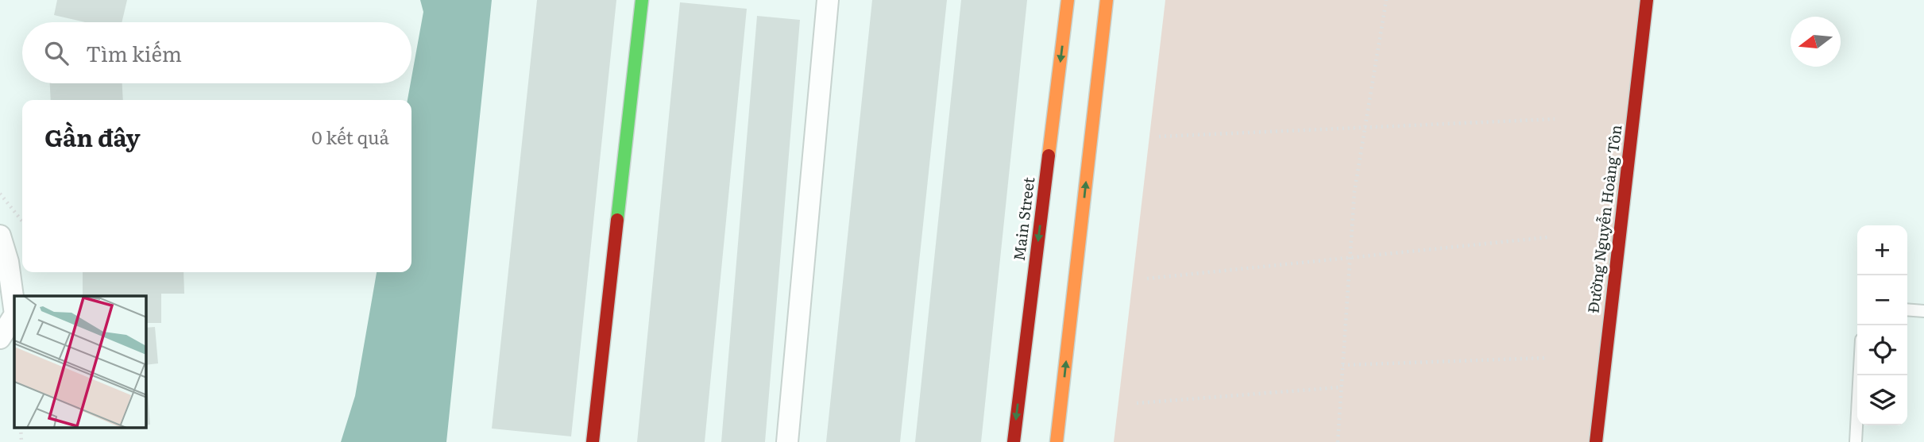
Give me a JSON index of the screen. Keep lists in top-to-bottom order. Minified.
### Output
{"streets":{"street":["Main Street","Đường Nguyễn Hoàng Tôn"]},"north":"left","page":{"search":"Tìm kiếm","heading":["Gần đây","0 kết quả"],"map_buttons":["+","−"]}}
